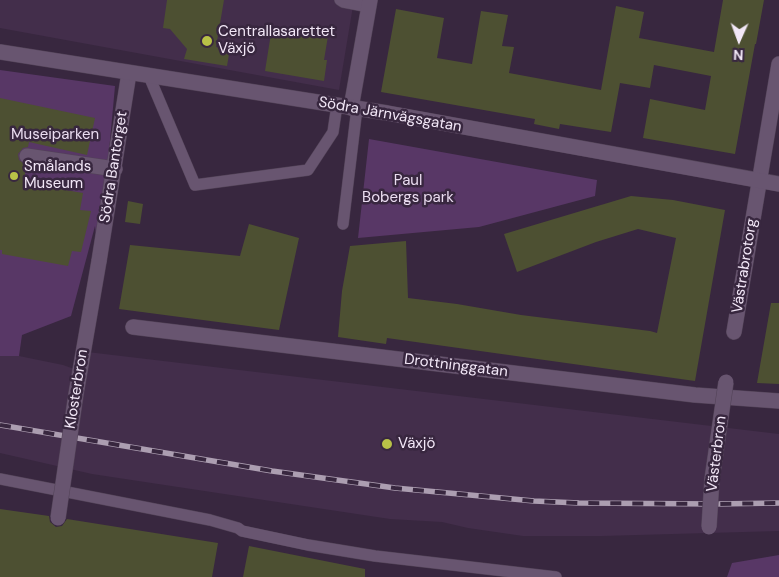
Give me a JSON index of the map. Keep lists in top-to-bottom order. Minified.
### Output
{"streets":{"street":["Södra Järnvägsgatan","Södra Bantorget","Västrabrotorg","Drottninggatan","Klosterbron","Västerbron"]},"crossings":[["Södra Järnvägsgatan","Södra Bantorget"],["Södra Järnvägsgatan","Västrabrotorg"],["Södra Bantorget","Klosterbron"]],"parks":["Museiparken","Paul Bobergs park"],"places":["Centrallasarettet Växjö","Smålands Museum","Växjö"],"north":"bottom"}
